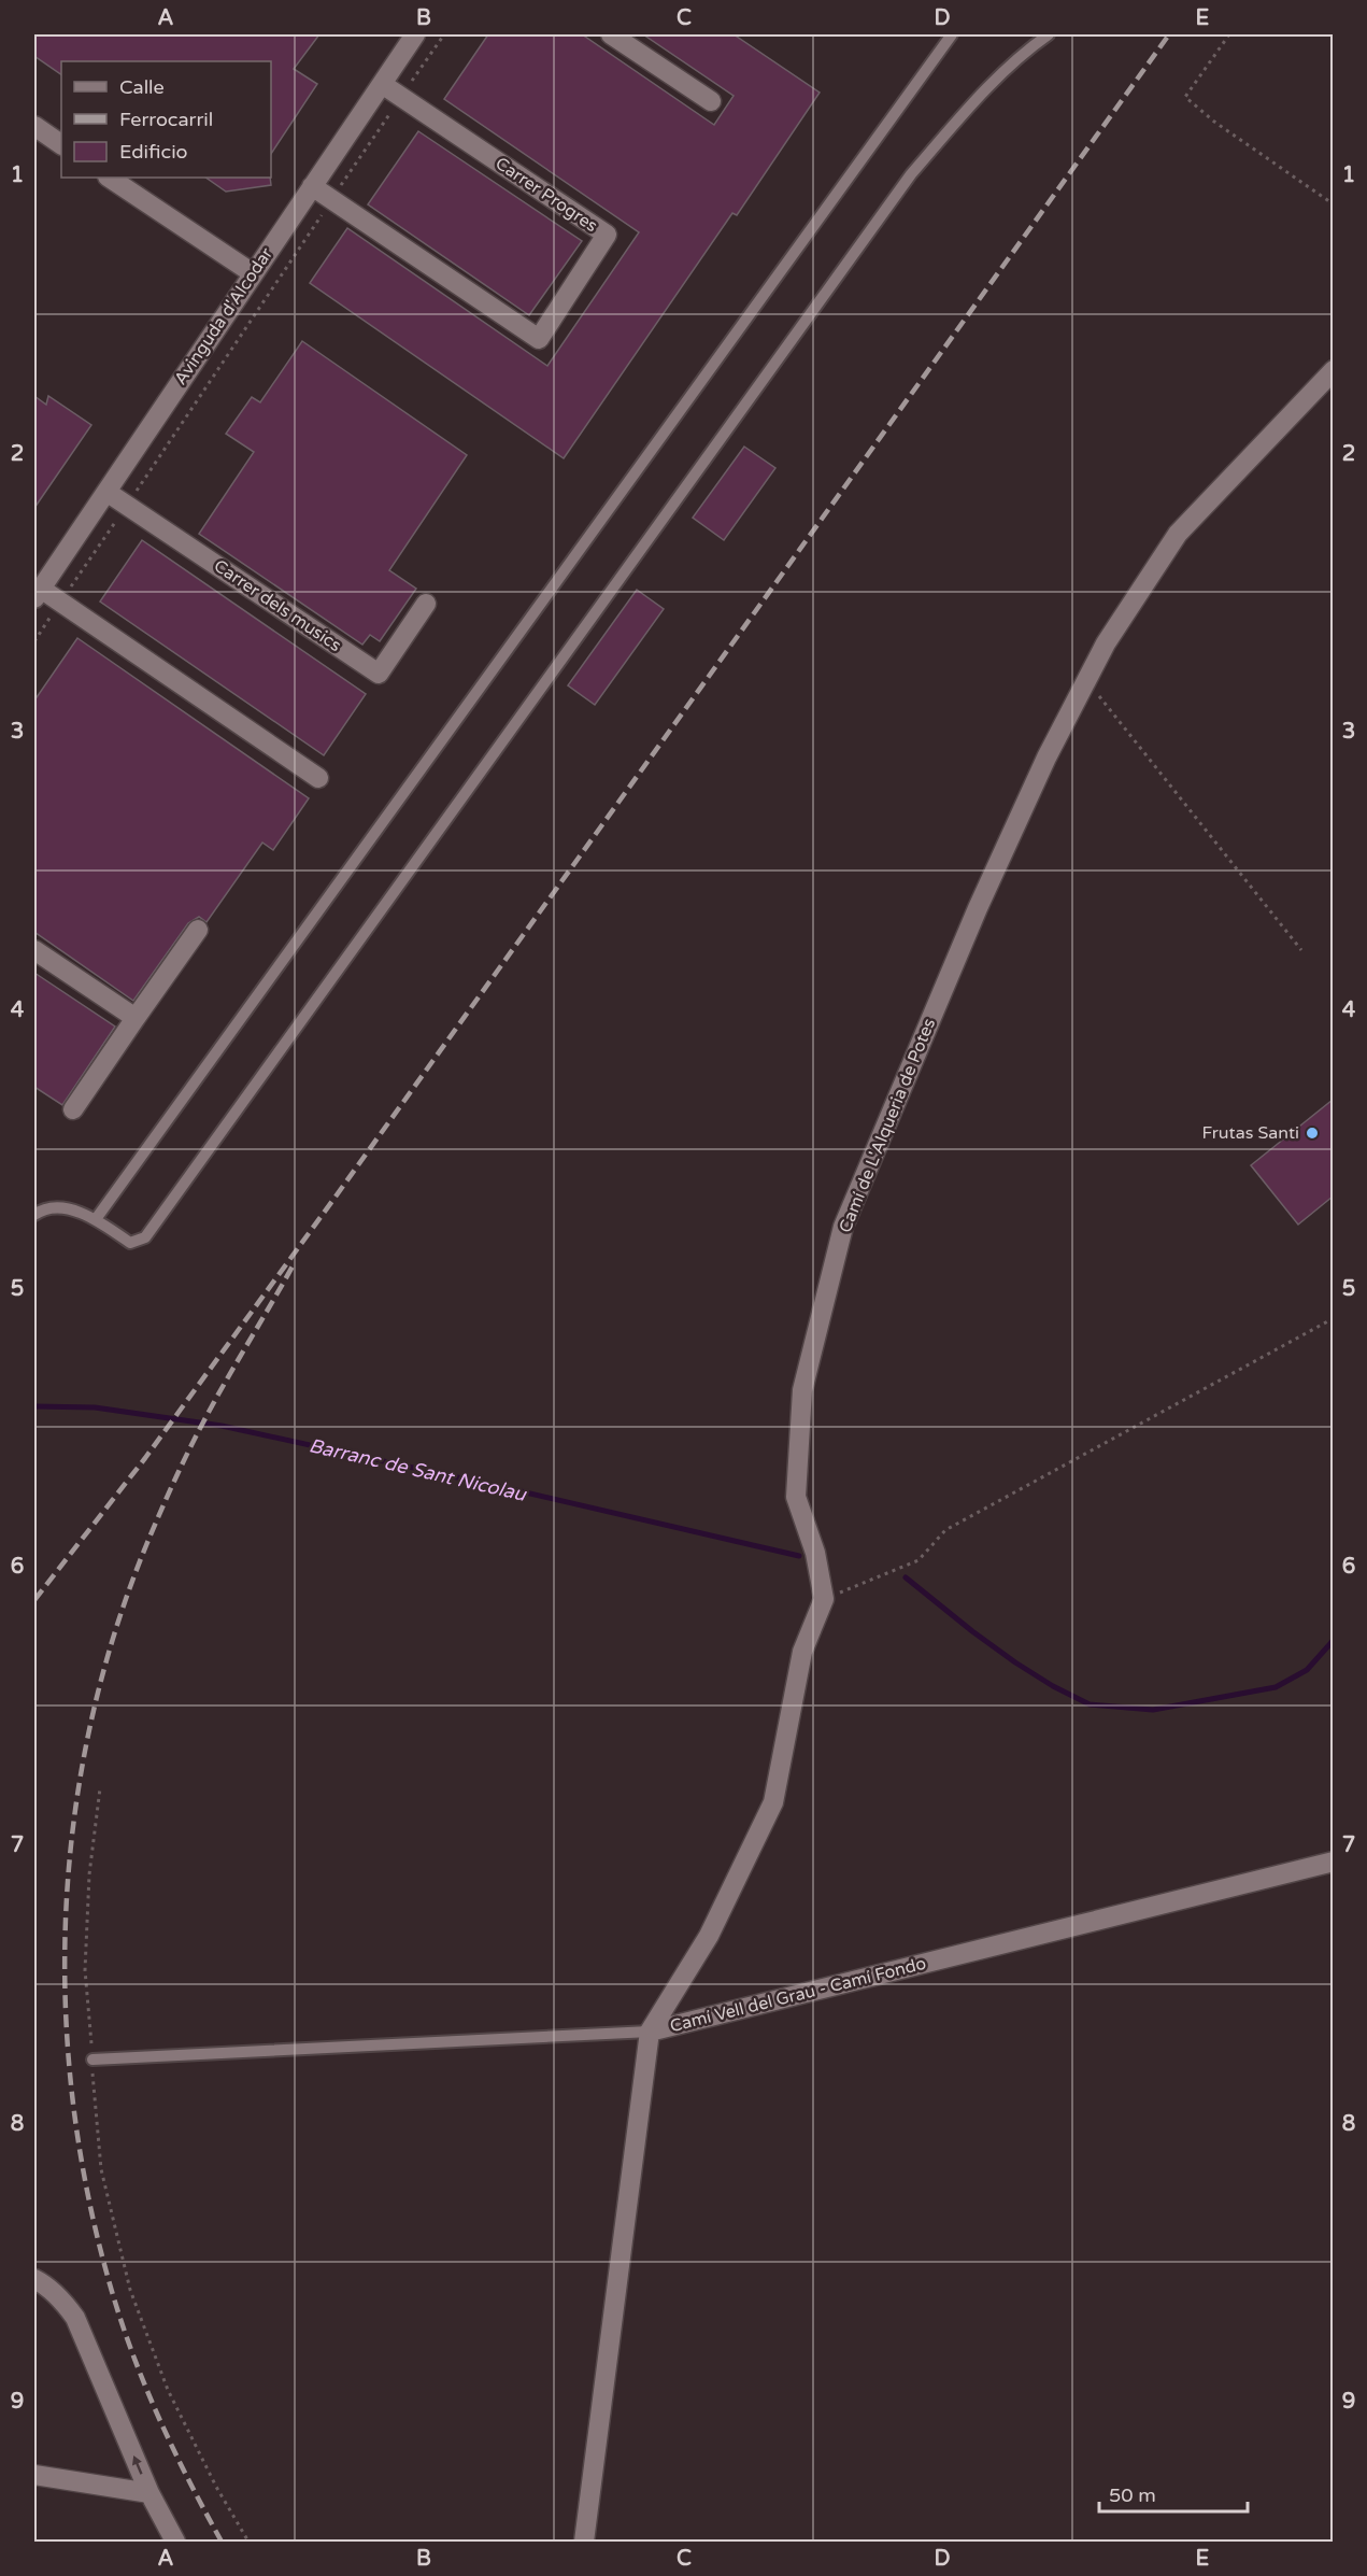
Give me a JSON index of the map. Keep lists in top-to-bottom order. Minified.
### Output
{"streets":{"street":["Carrer Progres","Avinguda d'Alcodar","Carrer dels musics","Camí de L'Alqueria de Potes","Camí Vell del Grau - Camí Fondo"]},"crossings":[["Carrer Progres","Avinguda d'Alcodar"],["Avinguda d'Alcodar","Carrer dels musics"]],"water":["Barranc de Sant Nicolau"],"places":["Frutas Santi"],"legend":["Calle","Ferrocarril","Edificio"],"scale_bar":"50 m","grid":{"columns":["A","B","C","D","E"],"rows":["1","2","3","4","5","6","7","8","9"]}}
